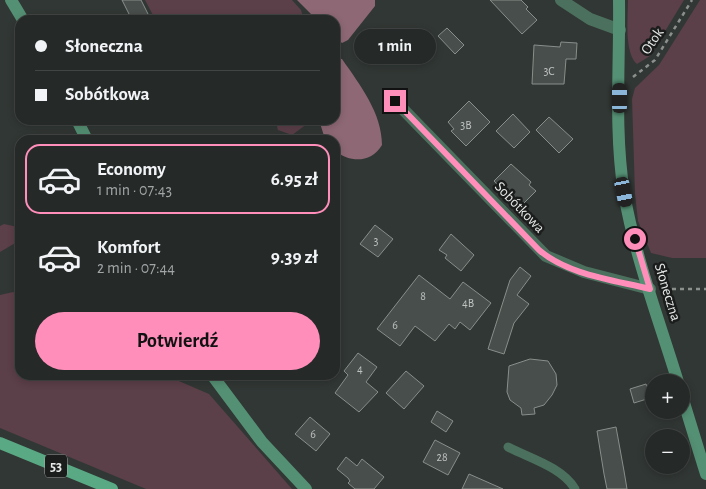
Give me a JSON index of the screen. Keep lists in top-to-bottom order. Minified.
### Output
{"streets":{"main road":["53"],"street":["Sobótkowa","Słoneczna"],"path":["Otok"]},"crossings":[["Otok","Słoneczna"],["Sobótkowa","Słoneczna"]],"house_numbers":["3C","3B","3","8","4B","6","4","6","28"],"page":{"banner":["Słoneczna","Sobótkowa"],"bubble":"1 min","list":[{"name":"Economy","note":"1 min · 07:43","value":"6.95 zł"},{"name":"Komfort","note":"2 min · 07:44","value":"9.39 zł"}],"buttons":"Potwierdź","map_buttons":["+","−"]}}
